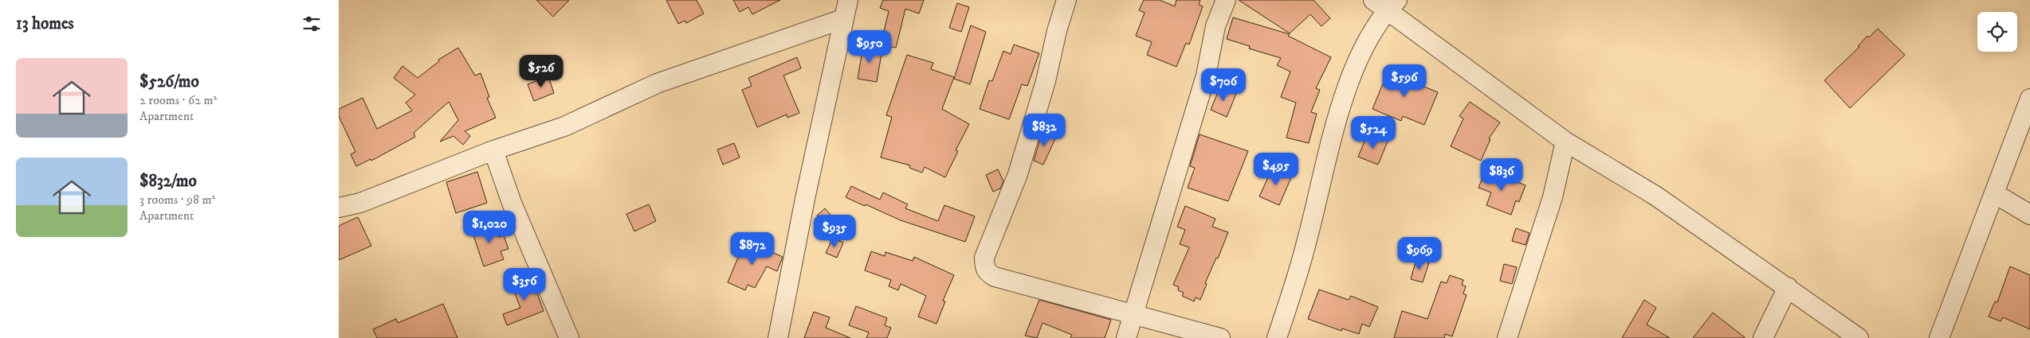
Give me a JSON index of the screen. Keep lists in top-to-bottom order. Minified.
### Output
{"page":{"heading":"13 homes","price":["$950","$526","$596","$706","$832","$524","$495","$836","$1,020","$935","$872","$969","$356"],"list":[{"name":"$526/mo","note":"2 rooms · 62 m² · Apartment"},{"name":"$832/mo","note":"3 rooms · 98 m² · Apartment"}]}}
